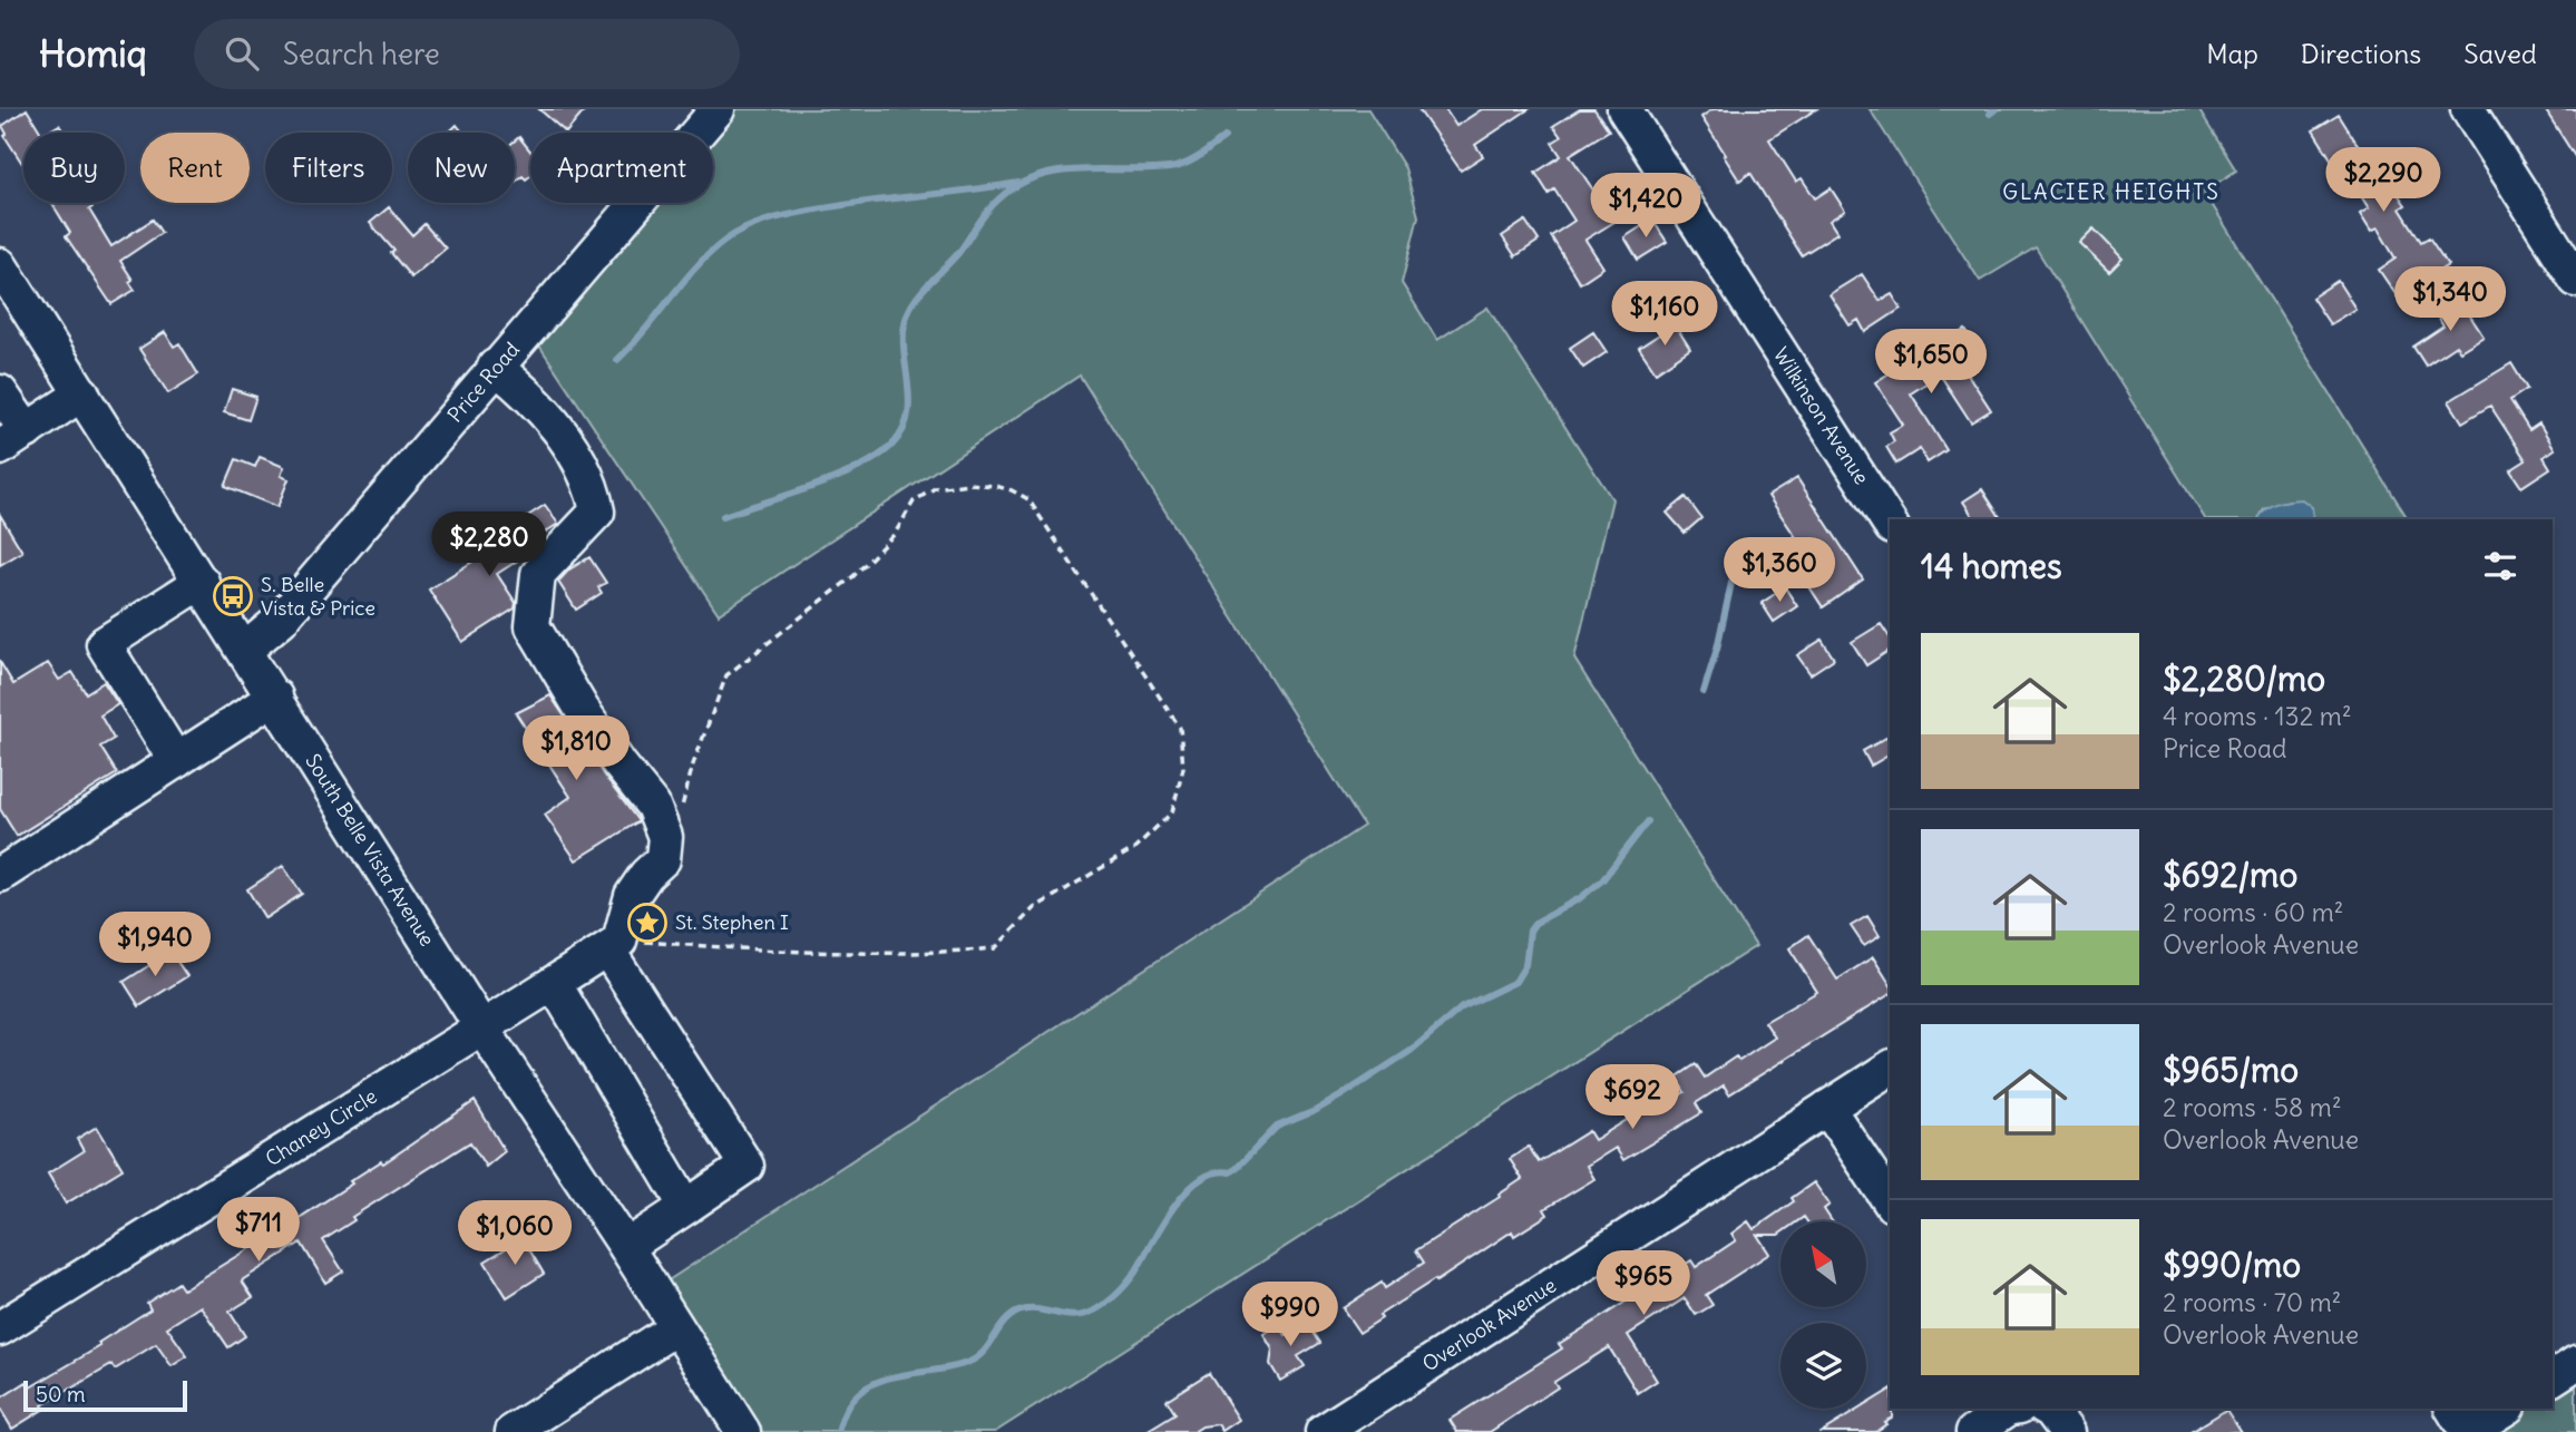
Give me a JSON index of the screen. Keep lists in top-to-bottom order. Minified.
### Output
{"streets":{"street":["Price Road","Wilkinson Avenue","South Belle Vista Avenue","Chaney Circle","Overlook Avenue"]},"crossings":[["Price Road","South Belle Vista Avenue"],["South Belle Vista Avenue","Chaney Circle"]],"districts":["GLACIER HEIGHTS"],"places":{"bus stop":["S. Belle Vista & Price"],"place":["St. Stephen I"]},"scale_bar":"50 m","north":"top left","page":{"header":"Homiq","search":"Search here","nav":["Map","Directions","Saved"],"chip":["Buy","Rent","Filters","New","Apartment"],"price":["$2,290","$1,420","$1,340","$1,160","$1,650","$2,280","$1,360","$1,810","$1,940","$692","$711","$1,060","$965","$990"],"heading":"14 homes","list":[{"name":"$2,280/mo","note":"4 rooms · 132 m² · Price Road"},{"name":"$692/mo","note":"2 rooms · 60 m² · Overlook Avenue"},{"name":"$965/mo","note":"2 rooms · 58 m² · Overlook Avenue"},{"name":"$990/mo","note":"2 rooms · 70 m² · Overlook Avenue"}],"scale":"50 m"}}
